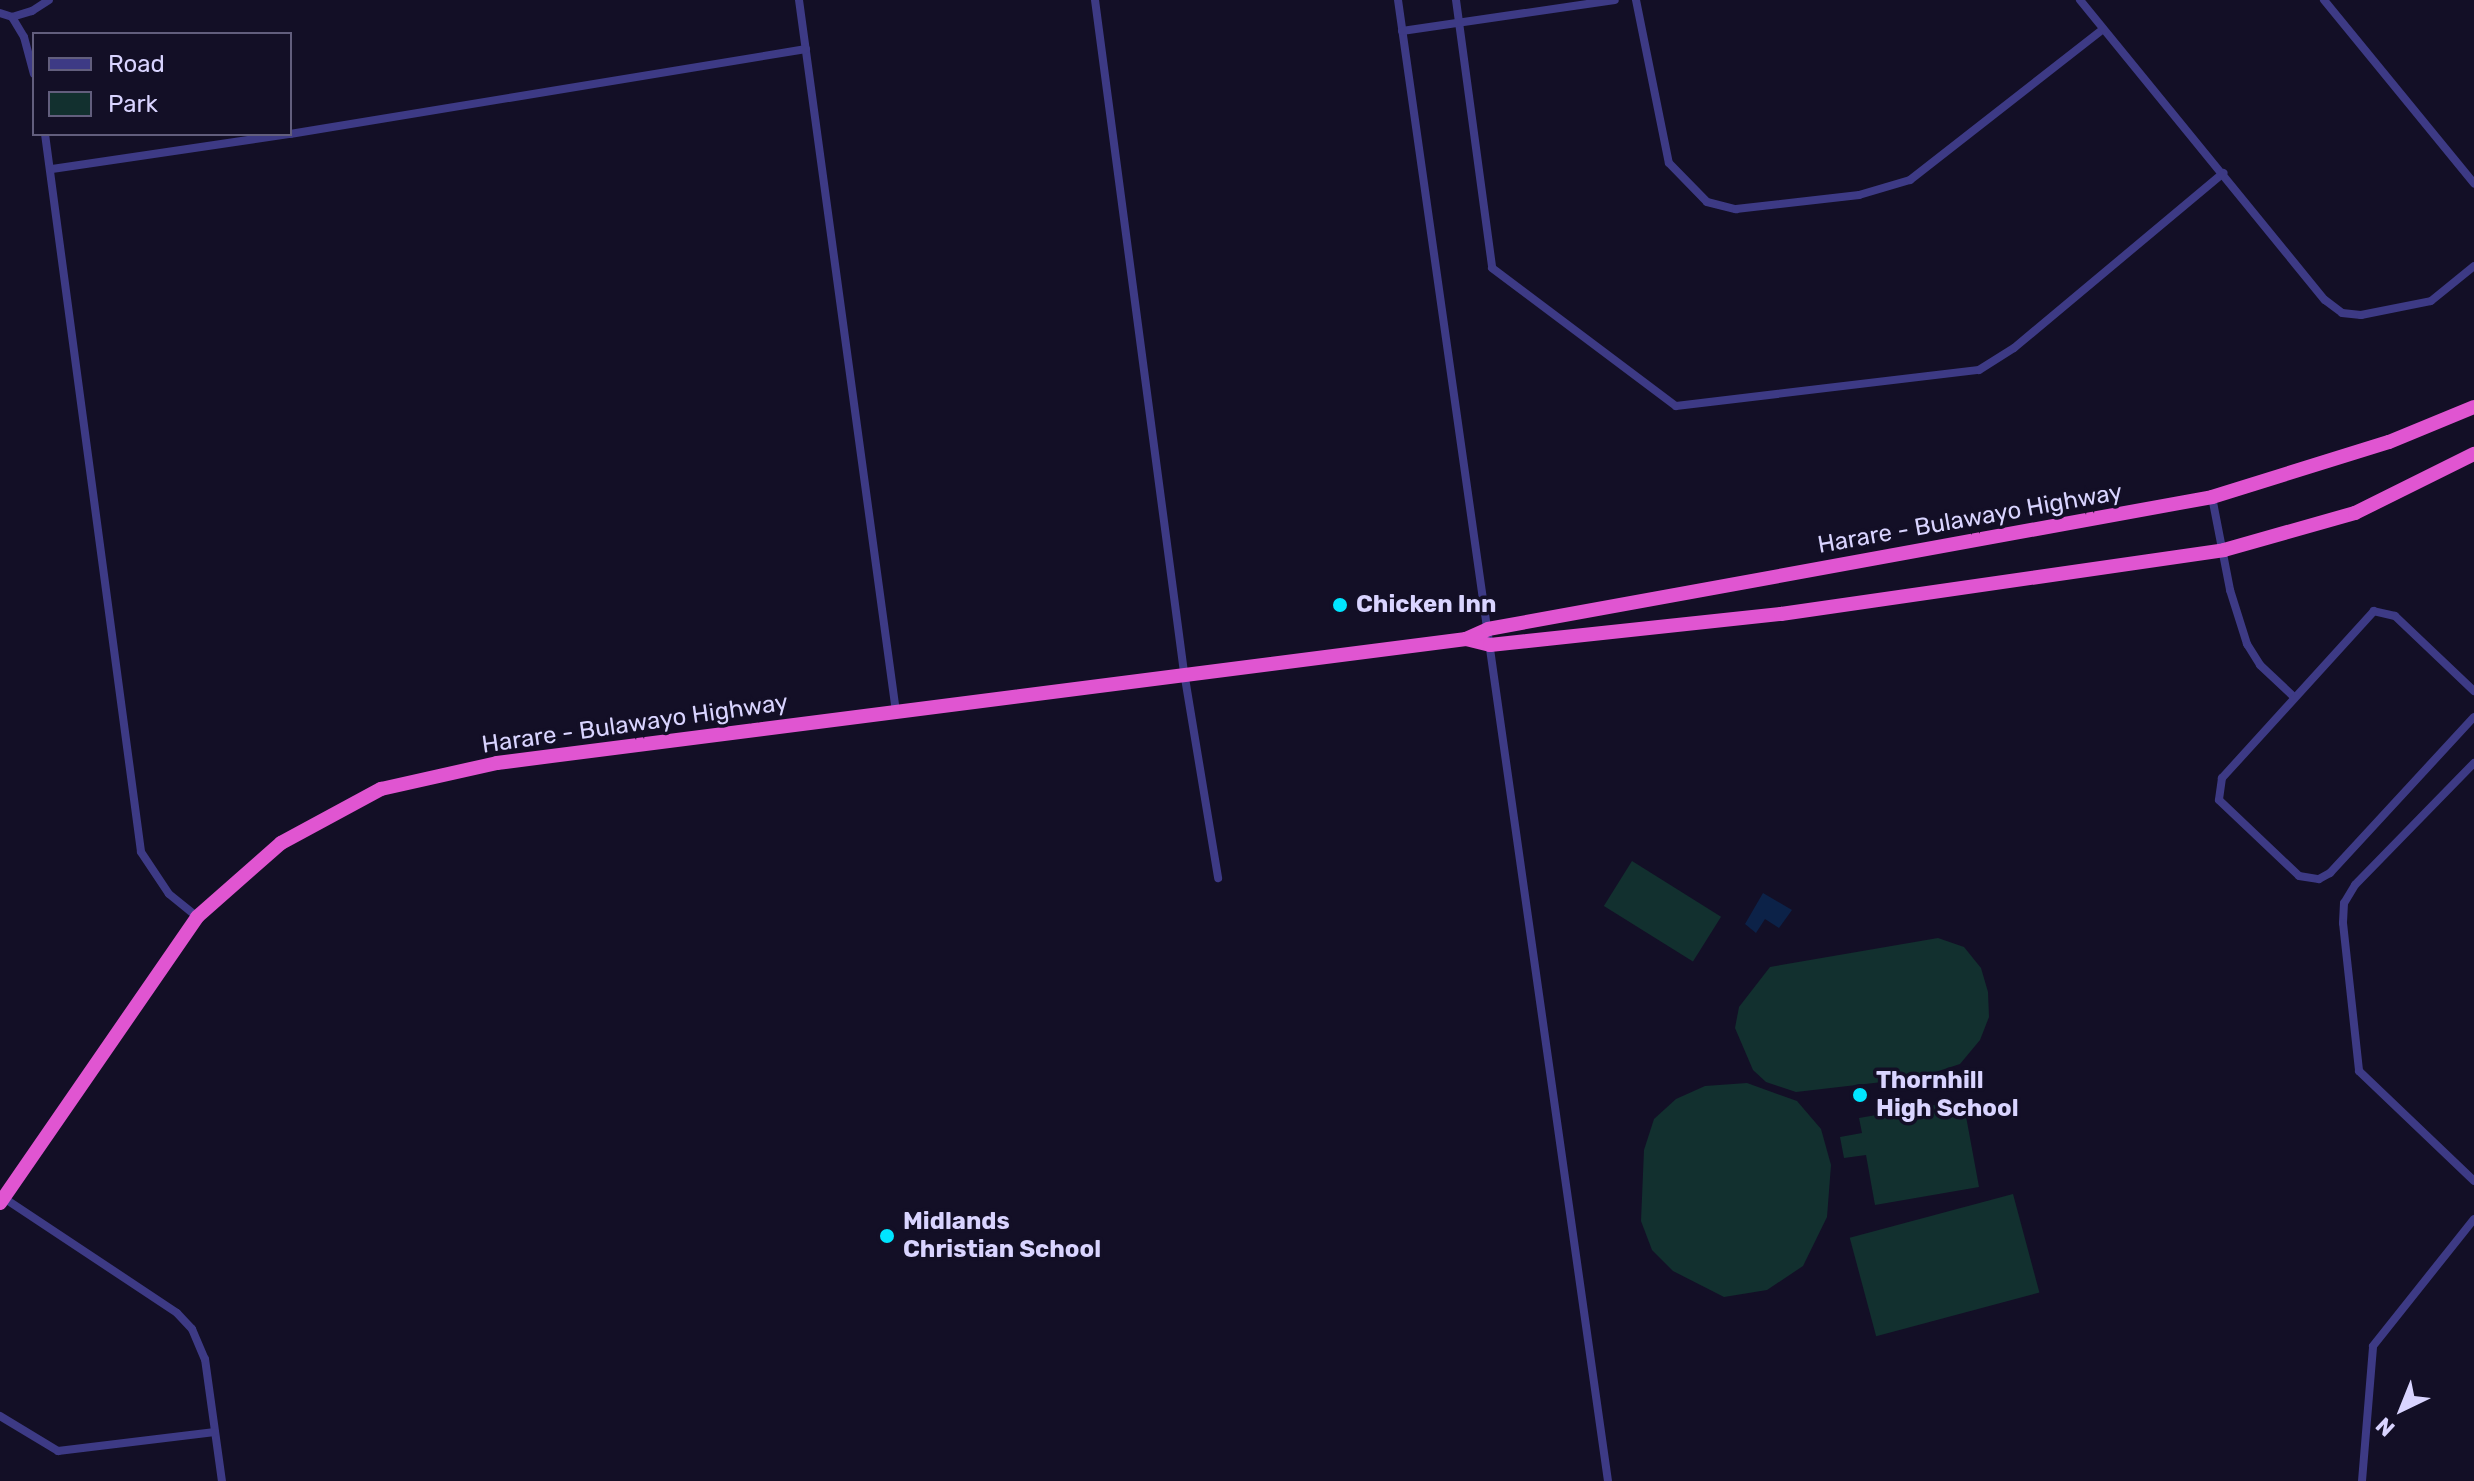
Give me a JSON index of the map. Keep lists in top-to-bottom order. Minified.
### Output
{"streets":{"highway":["Harare - Bulawayo Highway"]},"places":["Chicken Inn","Thornhill High School","Midlands Christian School"],"legend":["Road","Park"],"north":"bottom left"}
